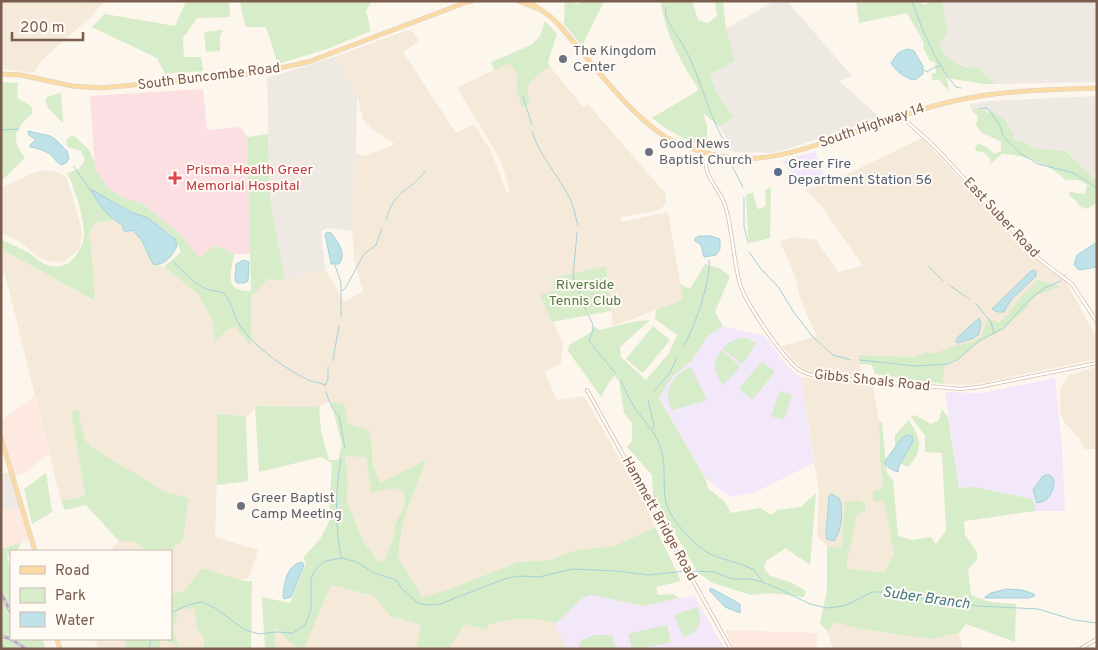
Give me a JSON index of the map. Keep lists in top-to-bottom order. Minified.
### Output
{"streets":{"main road":["South Buncombe Road","South Highway 14"],"street":["East Suber Road","Gibbs Shoals Road","Hammett Bridge Road"]},"crossings":[["South Highway 14","East Suber Road"],["South Highway 14","Gibbs Shoals Road"]],"water":["Suber Branch"],"parks":["Riverside Tennis Club"],"places":{"other":["The Kingdom Center","Good News Baptist Church","Greer Fire Department Station 56","Greer Baptist Camp Meeting"],"health":["Prisma Health Greer Memorial Hospital"]},"legend":["Road","Park","Water"],"scale_bar":"200 m"}
